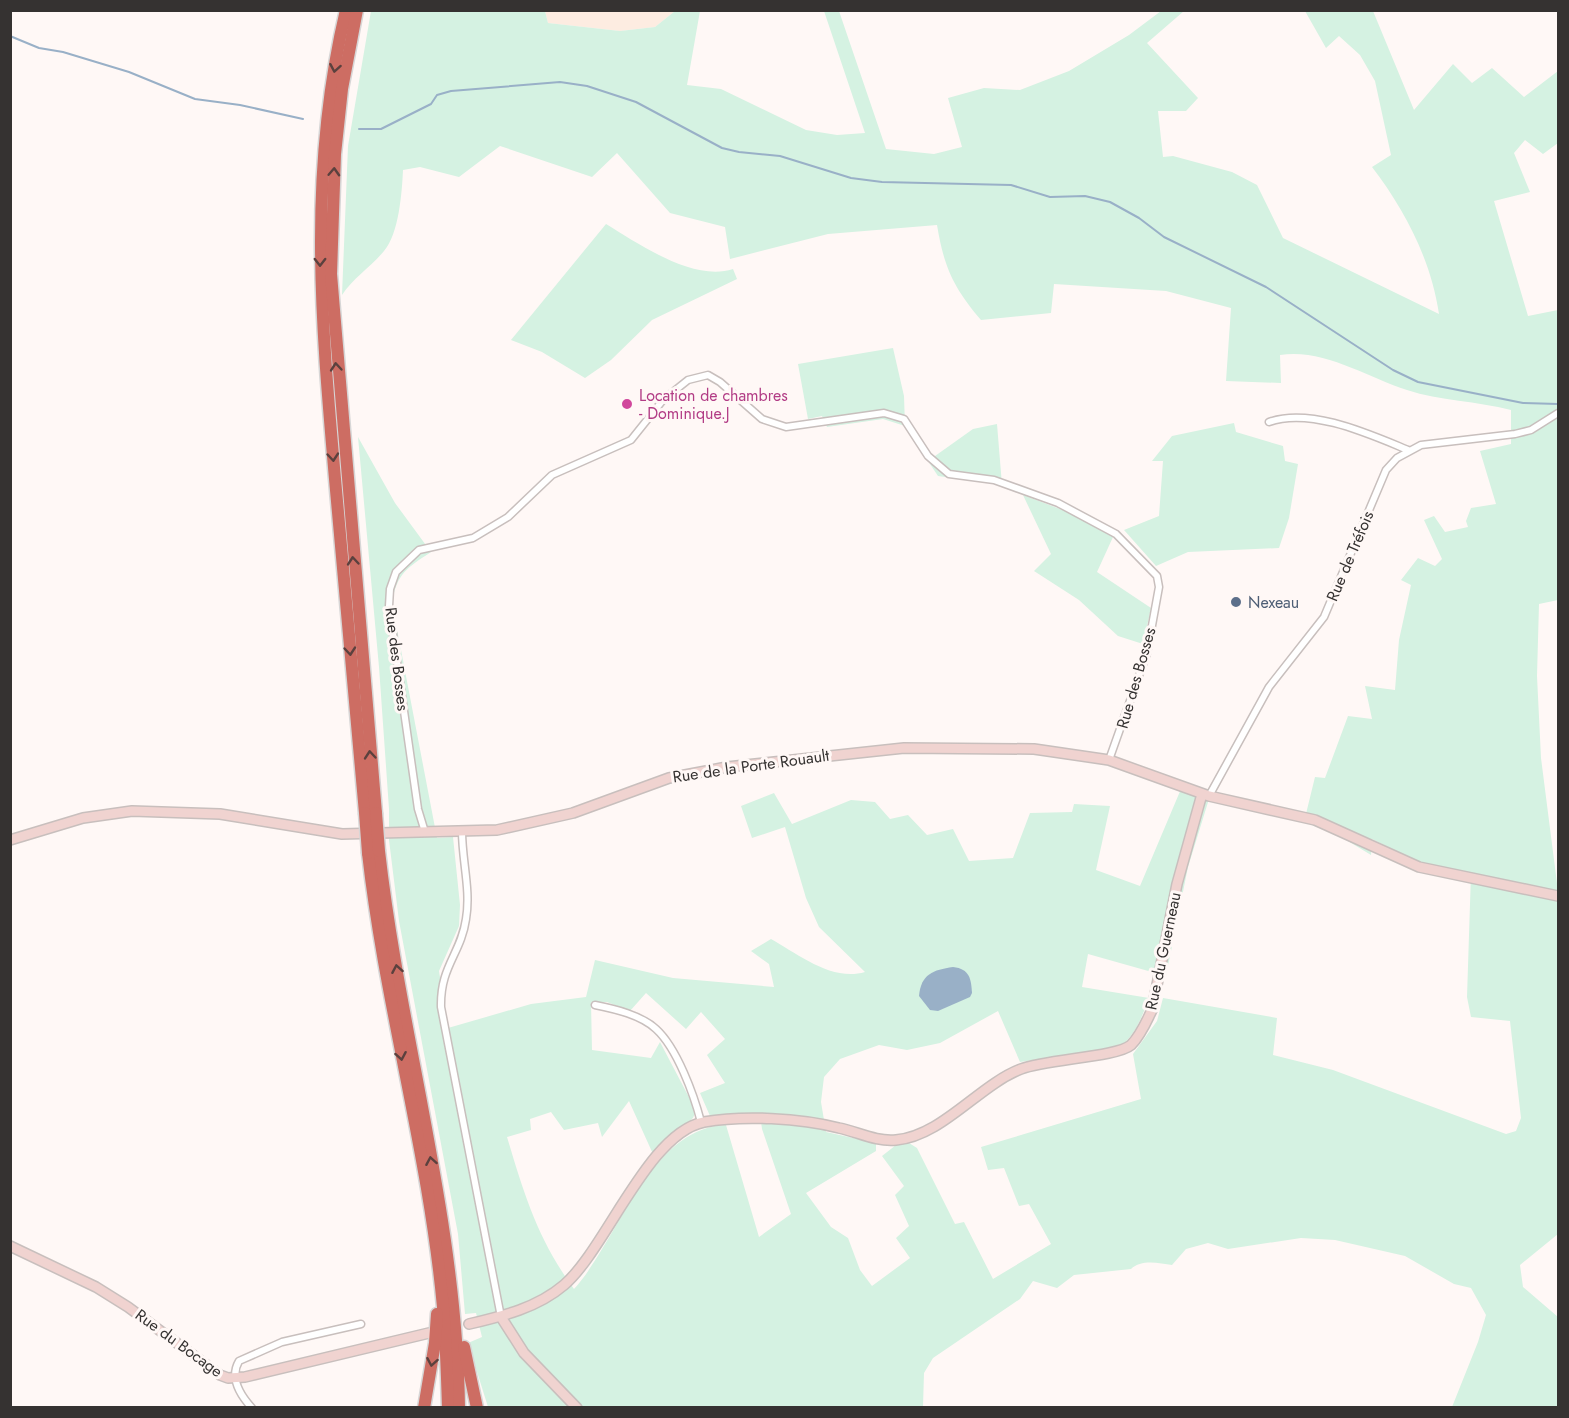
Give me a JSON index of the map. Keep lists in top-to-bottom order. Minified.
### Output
{"streets":{"street":["Rue de Tréfois","Rue des Bosses","Rue de la Porte Rouault","Rue du Guerneau","Rue du Bocage"]},"crossings":[["Rue de Tréfois","Rue de la Porte Rouault"],["Rue de Tréfois","Rue du Guerneau"],["Rue des Bosses","Rue de la Porte Rouault"],["Rue de la Porte Rouault","Rue du Guerneau"]],"places":["Location de chambres - Dominique.J","Nexeau"]}
